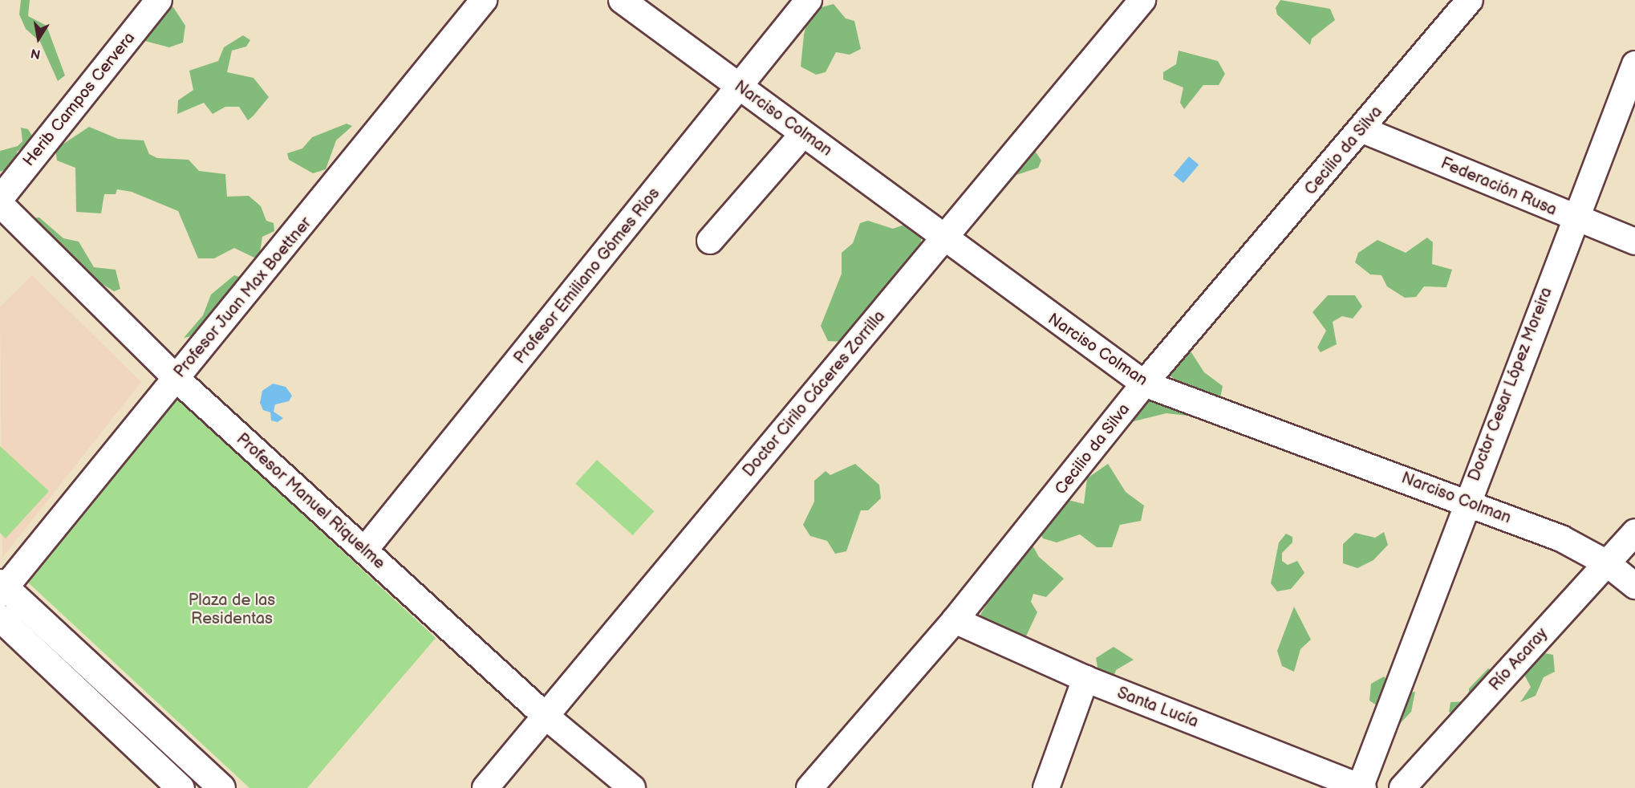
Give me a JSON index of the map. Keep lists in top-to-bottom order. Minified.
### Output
{"streets":{"street":["Herib Campos Cervera","Narciso Colman","Cecilio da Silva","Federación Rusa","Profesor Emiliano Gómes Rios","Profesor Juan Max Boettner","Doctor Cesar López Moreira","Doctor Cirilo Cáceres Zorrilla","Profesor Manuel Riquelme","Río Acaray","Santa Lucía"]},"crossings":[["Narciso Colman","Cecilio da Silva"],["Narciso Colman","Profesor Emiliano Gómes Rios"],["Narciso Colman","Doctor Cesar López Moreira"],["Narciso Colman","Doctor Cirilo Cáceres Zorrilla"],["Narciso Colman","Río Acaray"],["Cecilio da Silva","Federación Rusa"],["Cecilio da Silva","Santa Lucía"],["Federación Rusa","Doctor Cesar López Moreira"],["Profesor Emiliano Gómes Rios","Profesor Manuel Riquelme"],["Profesor Juan Max Boettner","Profesor Manuel Riquelme"],["Doctor Cesar López Moreira","Santa Lucía"],["Doctor Cirilo Cáceres Zorrilla","Profesor Manuel Riquelme"]],"parks":["Plaza de las Residentas"],"north":"bottom"}
